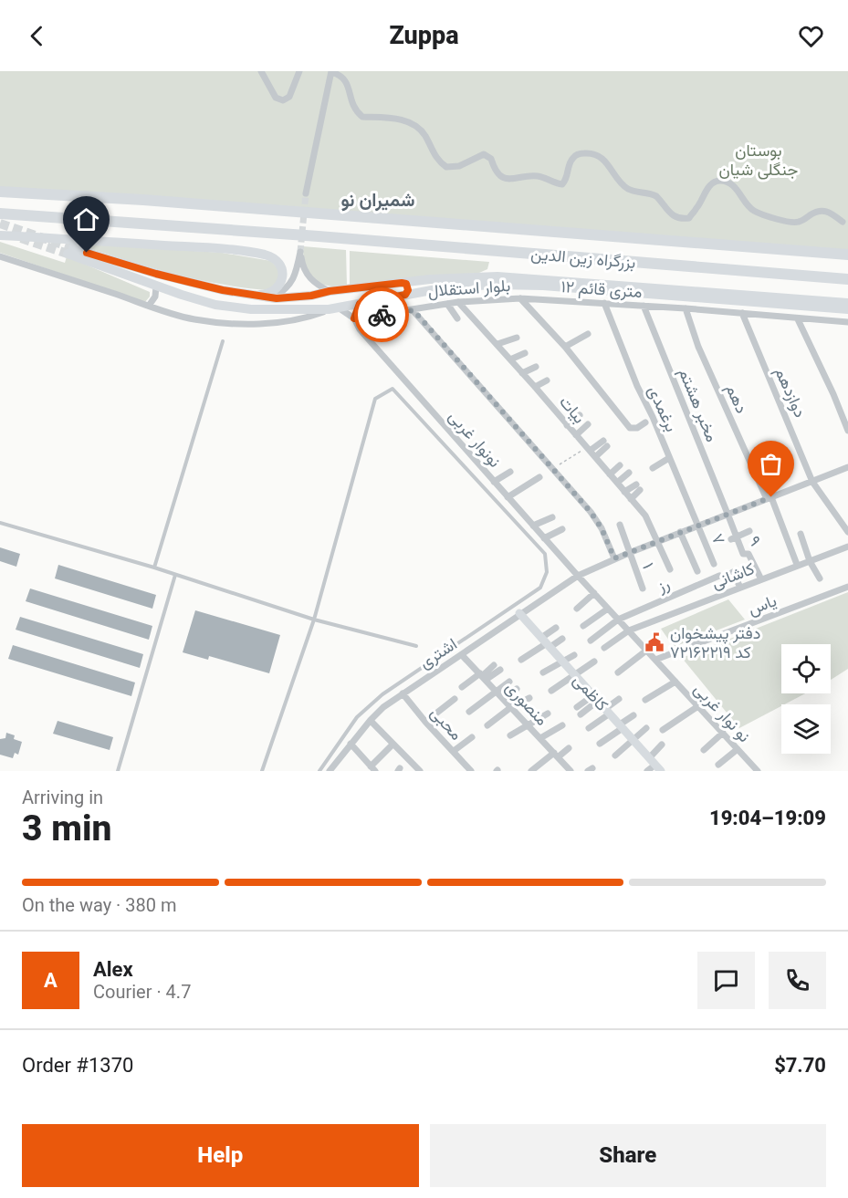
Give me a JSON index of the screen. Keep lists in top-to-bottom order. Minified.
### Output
{"streets":{"highway":["بزرگراه زین الدین"],"main road":["بلوار استقلال"],"street":["۱۲ متری قائم","دوازدهم","دهم","مخبر هشتم","برغمدی","بیات","نونوار غربی","۷","۹","۱","کاشانی","رز","یاس","اشتری","کاظمی","منصوری","نو نوار غربی","محبی"]},"crossings":[["۱۲ متری قائم","دوازدهم"],["۱۲ متری قائم","دهم"],["۱۲ متری قائم","مخبر هشتم"],["۱۲ متری قائم","برغمدی"],["۱۲ متری قائم","بیات"],["۱۲ متری قائم","نونوار غربی"],["دوازدهم","اشتری"],["دهم","اشتری"],["مخبر هشتم","۹"],["مخبر هشتم","اشتری"],["برغمدی","۷"],["برغمدی","اشتری"],["بیات","اشتری"],["نونوار غربی","اشتری"],["نونوار غربی","نو نوار غربی"],["۷","اشتری"],["۹","کاشانی"],["۹","اشتری"],["۱","اشتری"],["کاشانی","نو نوار غربی"],["رز","نو نوار غربی"],["یاس","نو نوار غربی"],["اشتری","کاظمی"],["اشتری","منصوری"],["اشتری","نو نوار غربی"],["اشتری","محبی"]],"districts":["شمیران نو"],"parks":["بوستان جنگلی شیان"],"places":{"public building":["دفتر پیشخوان کد ۷۲۱۶۲۲۱۹"]},"page":{"header":"Zuppa","heading":["3 min","Arriving in","19:04–19:09"],"panel":["Alex","Courier · 4.7","Order #1370","$7.70"],"bar":"On the way · 380 m","round":"A","buttons":["Help","Share"]}}
